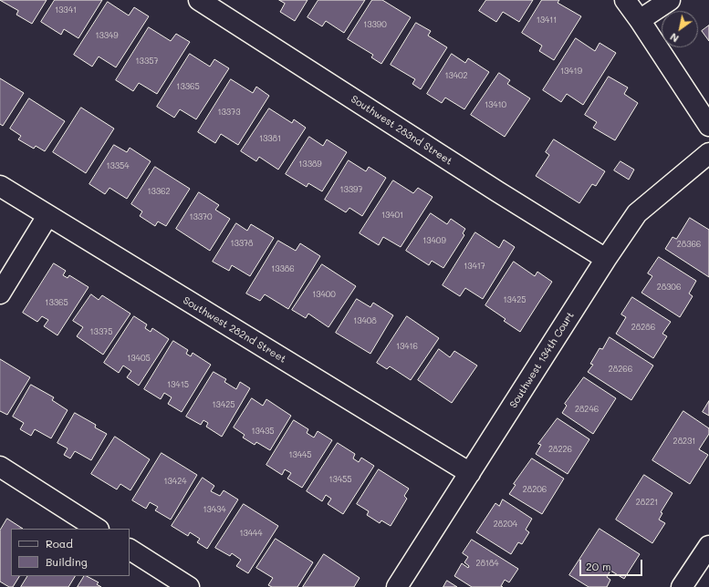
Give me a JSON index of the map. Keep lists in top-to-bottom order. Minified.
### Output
{"streets":{"street":["Southwest 283nd Street","Southwest 282nd Street","Southwest 134th Court"]},"crossings":[["Southwest 283nd Street","Southwest 134th Court"],["Southwest 282nd Street","Southwest 134th Court"]],"house_numbers":["13341","13411","13390","13349","13357","13419","13402","13365","13410","13373","13381","13389","13354","13397","13362","13401","13370","13409","13378","28366","13417","13386","28306","13400","13425","13365","13408","28286","13375","13416","13405","28266","13415","13425","28246","13435","28231","28226","13445","13455","13424","28206","28221","13434","28204","13444","28184"],"legend":["Road","Building"],"scale_bar":"20 m","north":"bottom left"}
